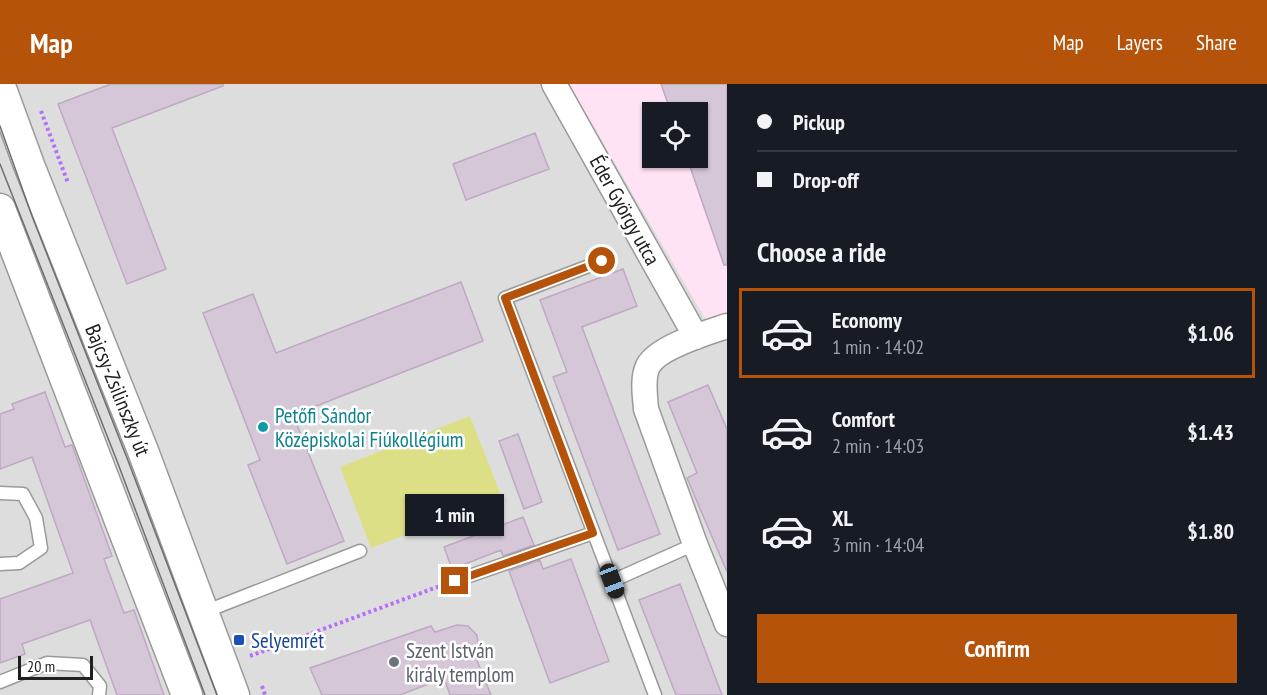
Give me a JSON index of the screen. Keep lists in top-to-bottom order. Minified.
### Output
{"streets":{"street":["Éder György utca","Bajcsy-Zsilinszky út"]},"places":{"other":["Petőfi Sándor Középiskolai Fiúkollégium","Szent István király templom"],"transit":["Selyemrét"]},"scale_bar":"20 m","page":{"header":"Map","nav":["Map","Layers","Share"],"banner":["Pickup","Drop-off"],"heading":"Choose a ride","list":[{"name":"Economy","note":"1 min · 14:02","value":"$1.06"},{"name":"Comfort","note":"2 min · 14:03","value":"$1.43"},{"name":"XL","note":"3 min · 14:04","value":"$1.80"}],"bubble":"1 min","buttons":"Confirm","scale":"20 m"}}
